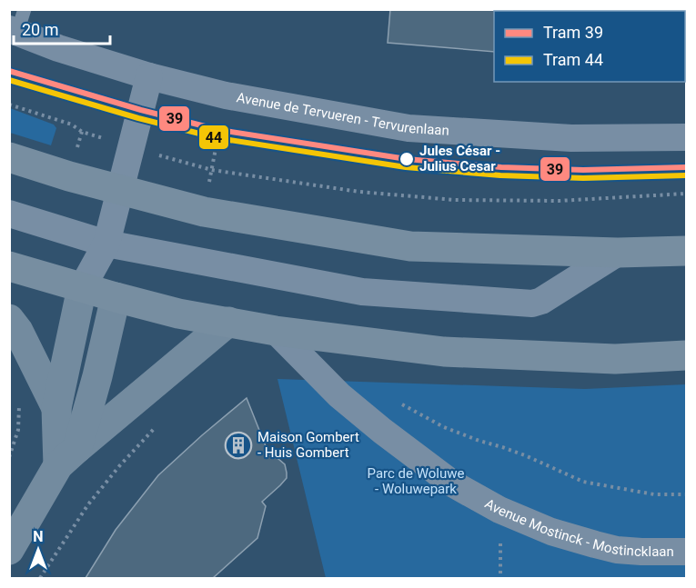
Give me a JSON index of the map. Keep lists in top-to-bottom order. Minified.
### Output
{"streets":{"street":["Avenue de Tervueren - Tervurenlaan","Avenue Mostinck - Mostincklaan"]},"parks":["Parc de Woluwe - Woluwepark"],"places":{"other":["Jules César - Julius Cesar"],"building":["Maison Gombert - Huis Gombert"]},"lines":["tram line 39","tram line 44"],"legend":["Tram 39","Tram 44"],"scale_bar":"20 m","north":"top"}
